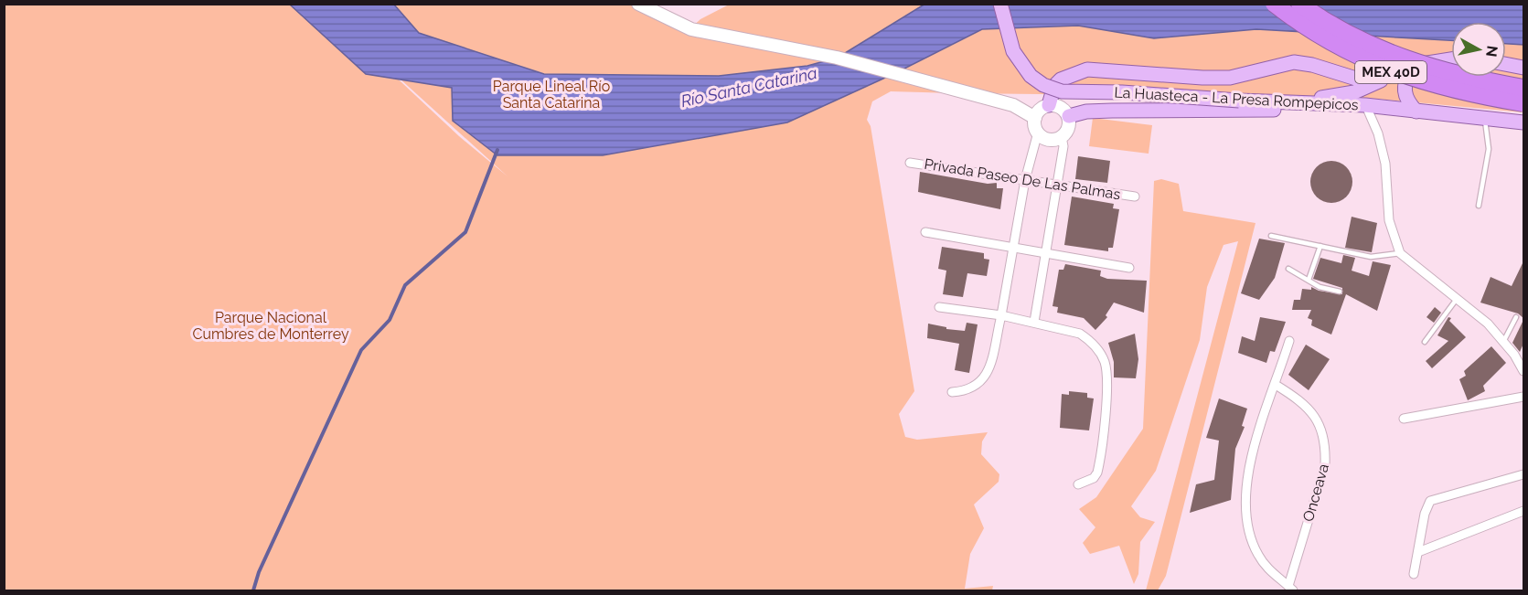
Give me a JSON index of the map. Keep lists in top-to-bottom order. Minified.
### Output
{"streets":{"highway":["MEX 40D"],"main road":["La Huasteca - La Presa Rompepicos"],"street":["Privada Paseo De Las Palmas","Onceava"]},"water":["Río Santa Catarina"],"parks":["Parque Lineal Río Santa Catarina","Parque Nacional Cumbres de Monterrey"],"north":"right"}
